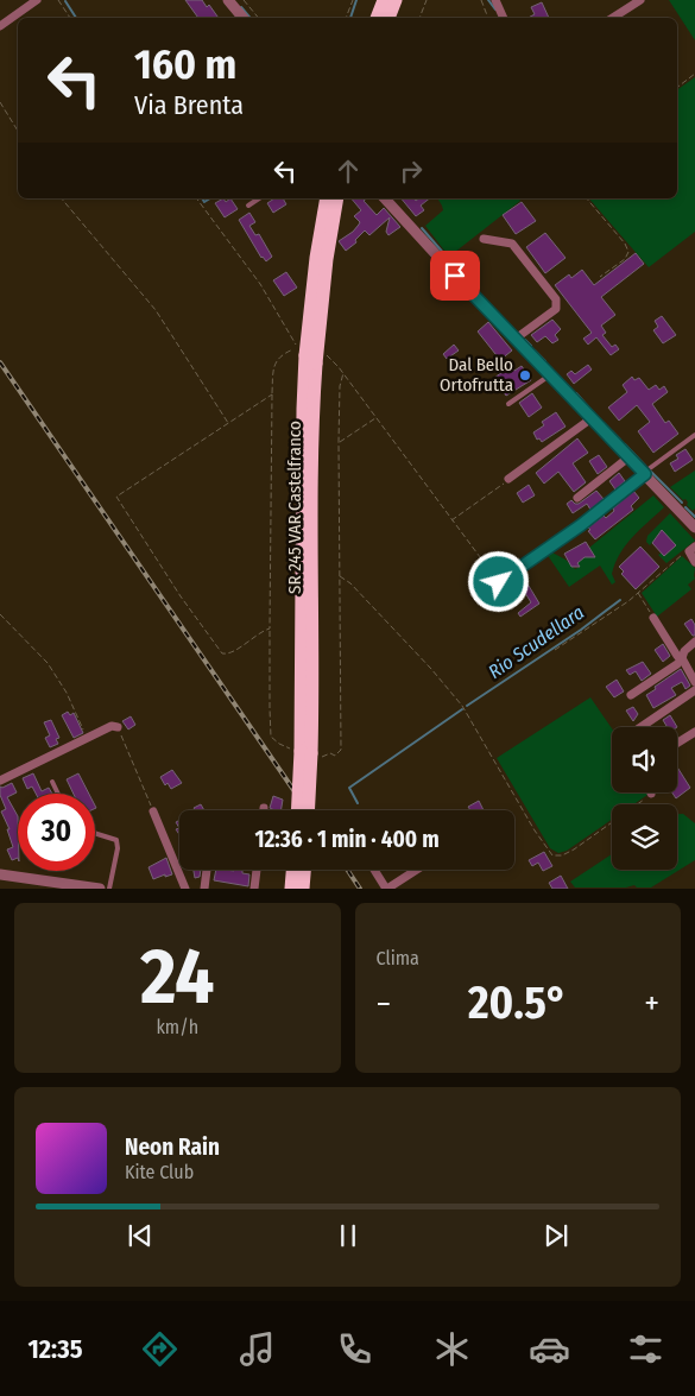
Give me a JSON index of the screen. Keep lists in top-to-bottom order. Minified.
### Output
{"streets":{"highway":["SR 245 VAR Castelfranco"]},"water":["Rio Scudellara"],"places":["Dal Bello Ortofrutta"],"page":{"turn":["160 m","Via Brenta"],"limit":"30","trip":"12:36 · 1 min · 400 m","tile":[["24","km/h"],"Clima"],"heat":["−","20.5°","+"],"song":["Neon Rain","Kite Club"],"tabs":"12:35"}}
